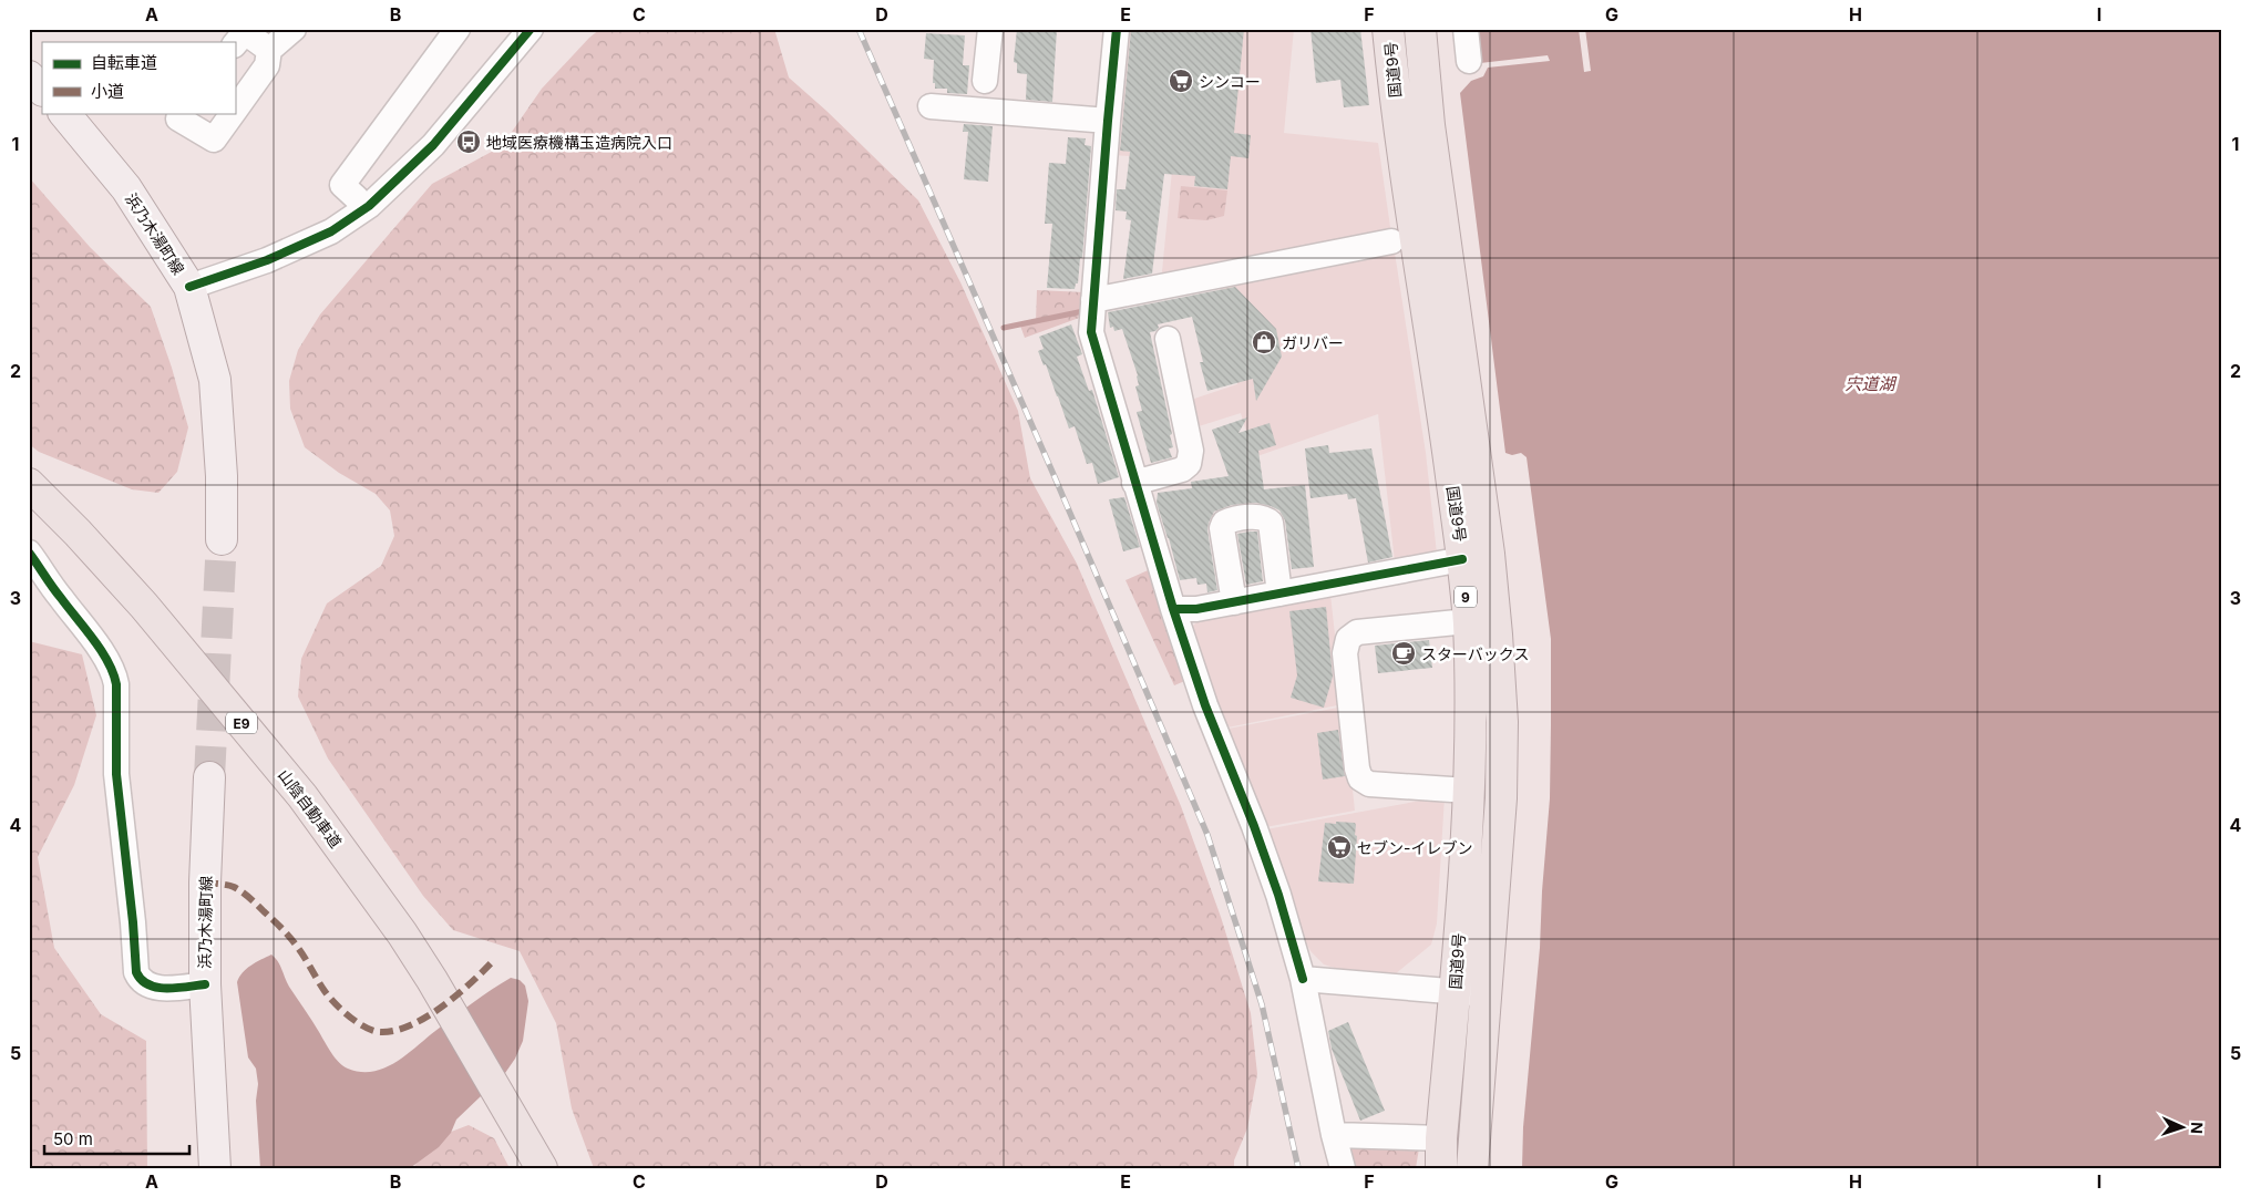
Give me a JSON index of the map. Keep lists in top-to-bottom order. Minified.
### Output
{"streets":{"highway":["国道9号","9","E9","山陰自動車道"],"main road":["浜乃木湯町線"]},"water":["宍道湖"],"places":{"supermarket":["シンコー","セブン-イレブン"],"bus stop":["地域医療機構玉造病院入口"],"shop":["ガリバー"],"cafe":["スターバックス"]},"legend":["自転車道","小道"],"scale_bar":"50 m","north":"right","grid":{"columns":["A","B","C","D","E","F","G","H","I"],"rows":["1","2","3","4","5"]}}
